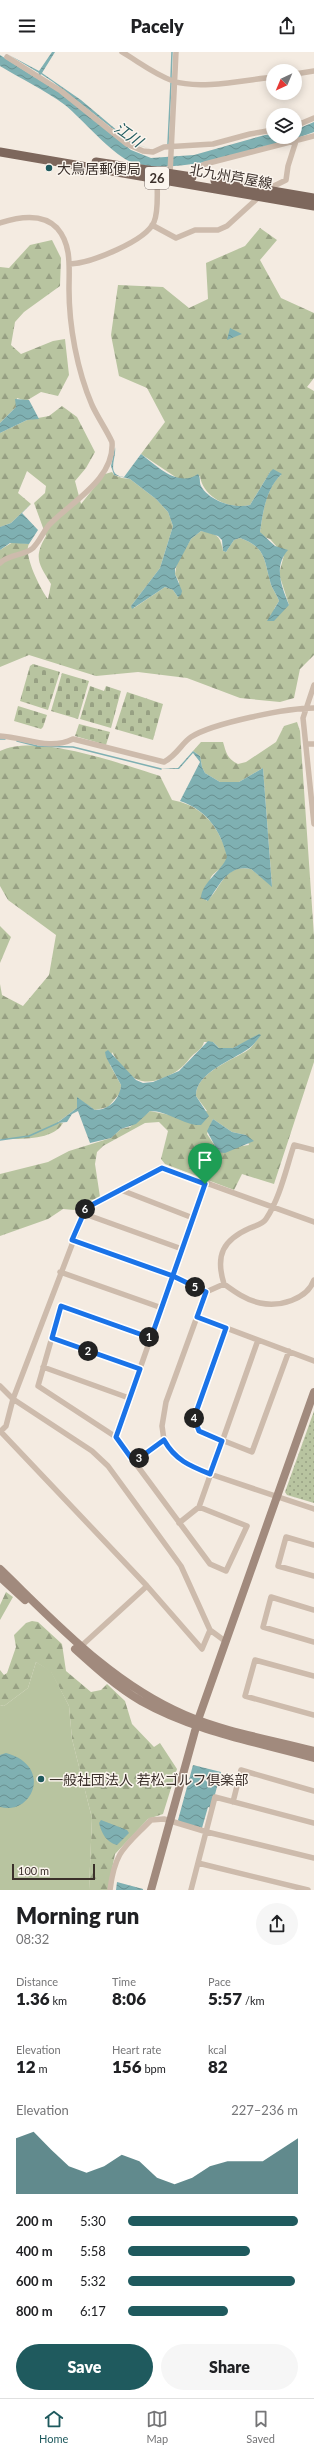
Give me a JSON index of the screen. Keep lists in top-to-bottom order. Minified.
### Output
{"streets":{"main road":["北九州芦屋線","26"]},"water":["江川"],"places":["大鳥居郵便局","一般社団法人 若松ゴルフ倶楽部"],"scale_bar":"100 m","north":"bottom left","page":{"header":"Pacely","pins":["6","5","1","2","4","3"],"scale":"100 m","heading":["Morning run","08:32"],"stats":[["Distance","1.36 km"],["Time","8:06"],["Pace","5:57 /km"],["Elevation","12 m"],["Heart rate","156 bpm"],["kcal","82"]],"chart":["Elevation","227–236 m"],"list":[{"name":"200 m","note":"5:30"},{"name":"400 m","note":"5:58"},{"name":"600 m","note":"5:32"},{"name":"800 m","note":"6:17"}],"buttons":["Save","Share"],"tabs":["Home","Map","Saved"]}}
